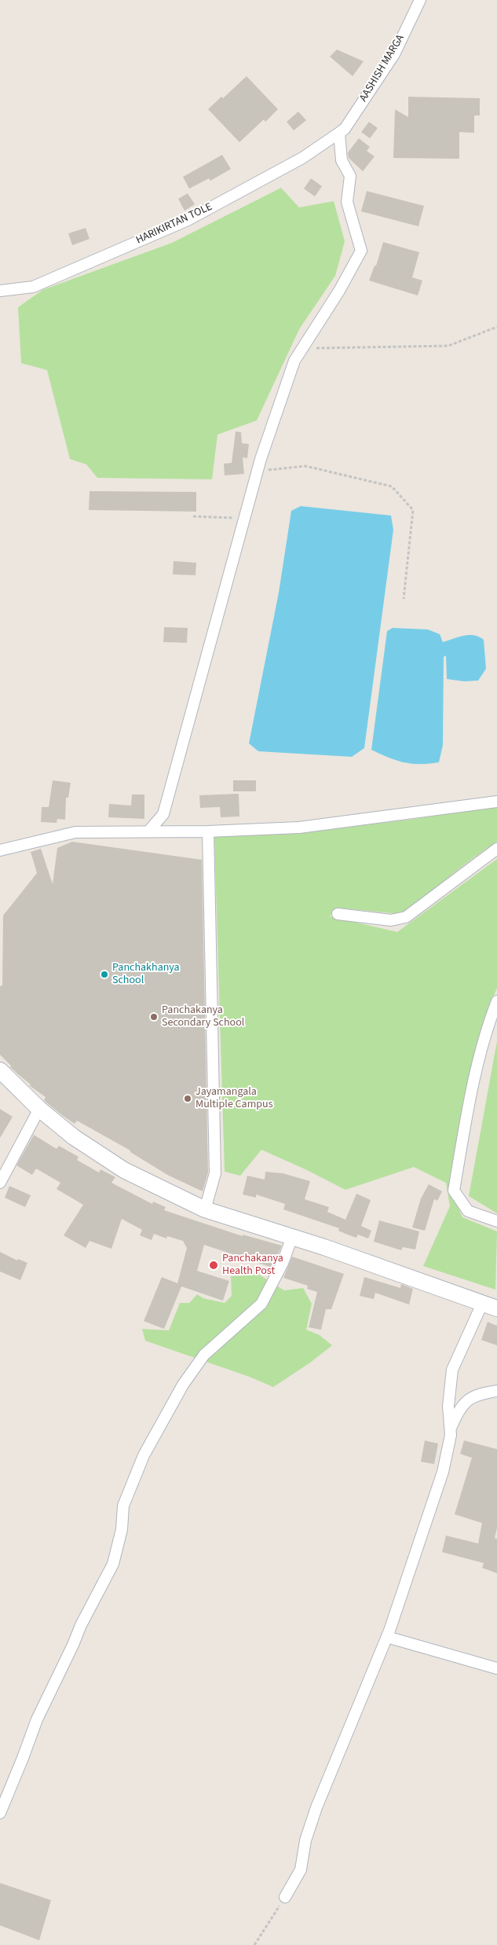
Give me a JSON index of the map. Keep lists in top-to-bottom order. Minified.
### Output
{"streets":{"street":["AASHISH MARGA","HARIKIRTAN TOLE"]},"crossings":[["AASHISH MARGA","HARIKIRTAN TOLE"]],"places":["Panchakhanya School","Panchakanya Secondary School","Jayamangala Multiple Campus","Panchakanya Health Post"]}
